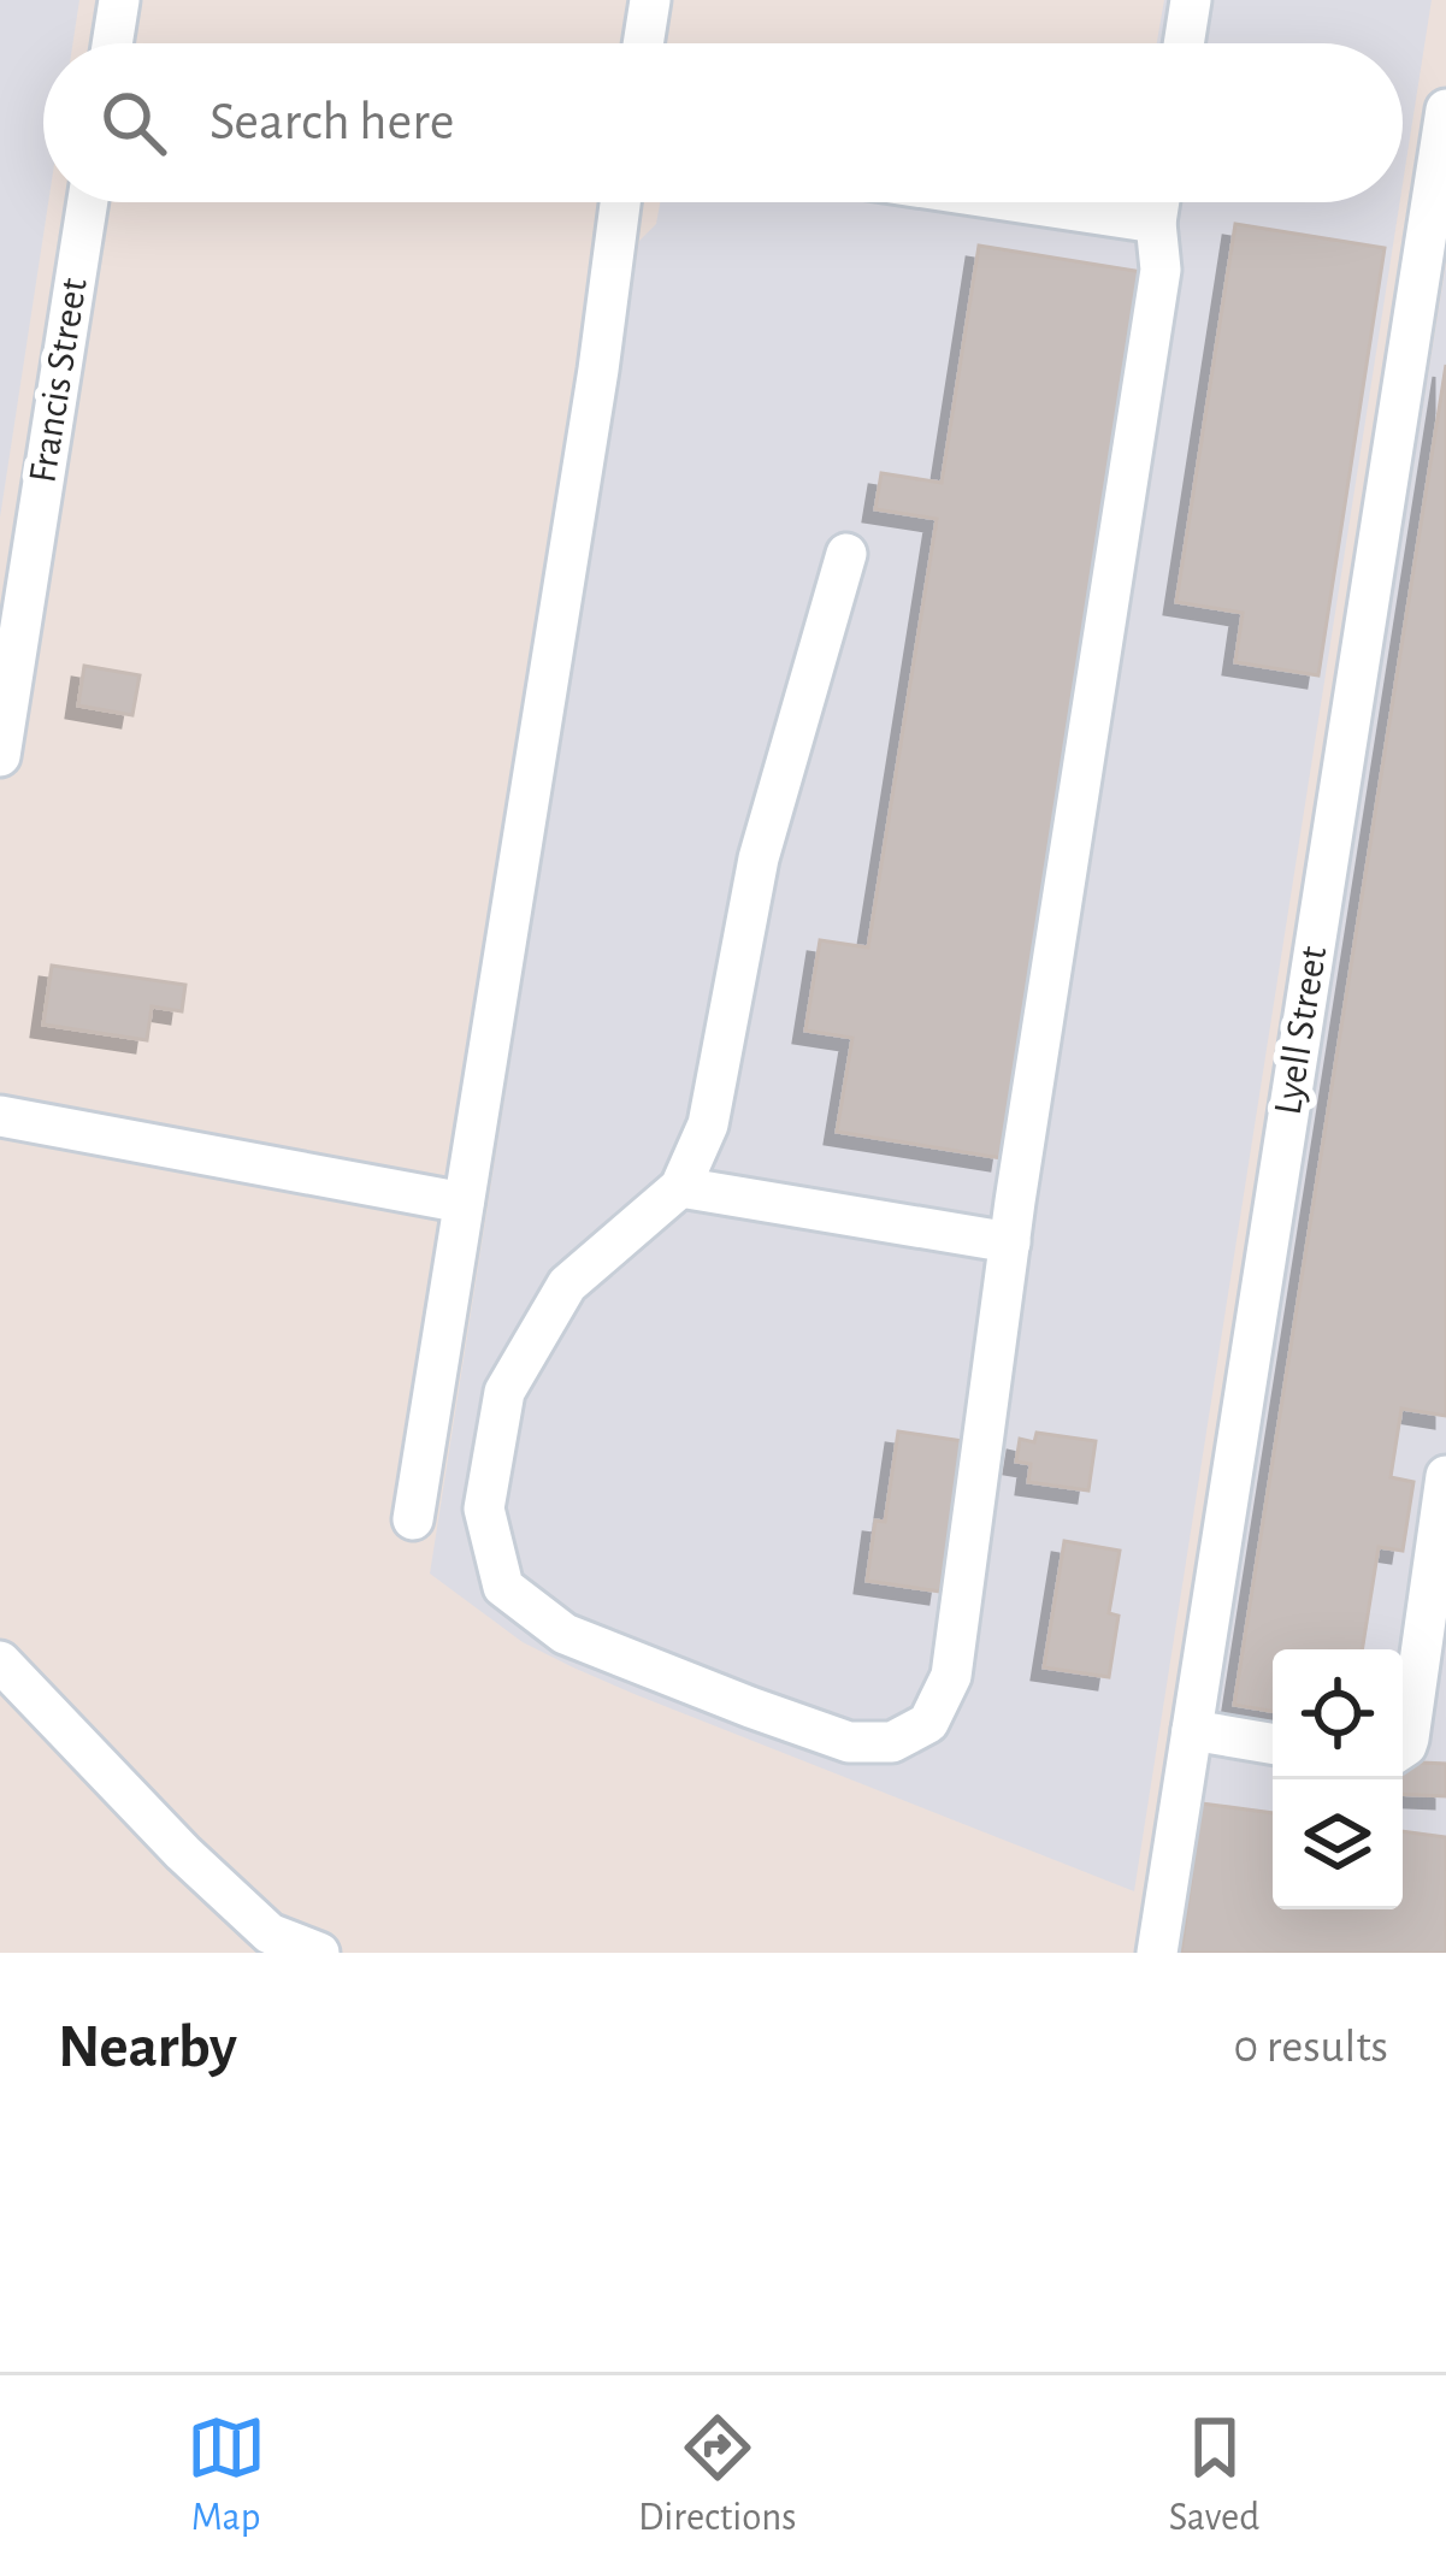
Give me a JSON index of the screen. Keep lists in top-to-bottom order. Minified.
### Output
{"streets":{"street":["Francis Street","Lyell Street"]},"page":{"search":"Search here","heading":["Nearby","0 results"],"nav":["Map","Directions","Saved"]}}
